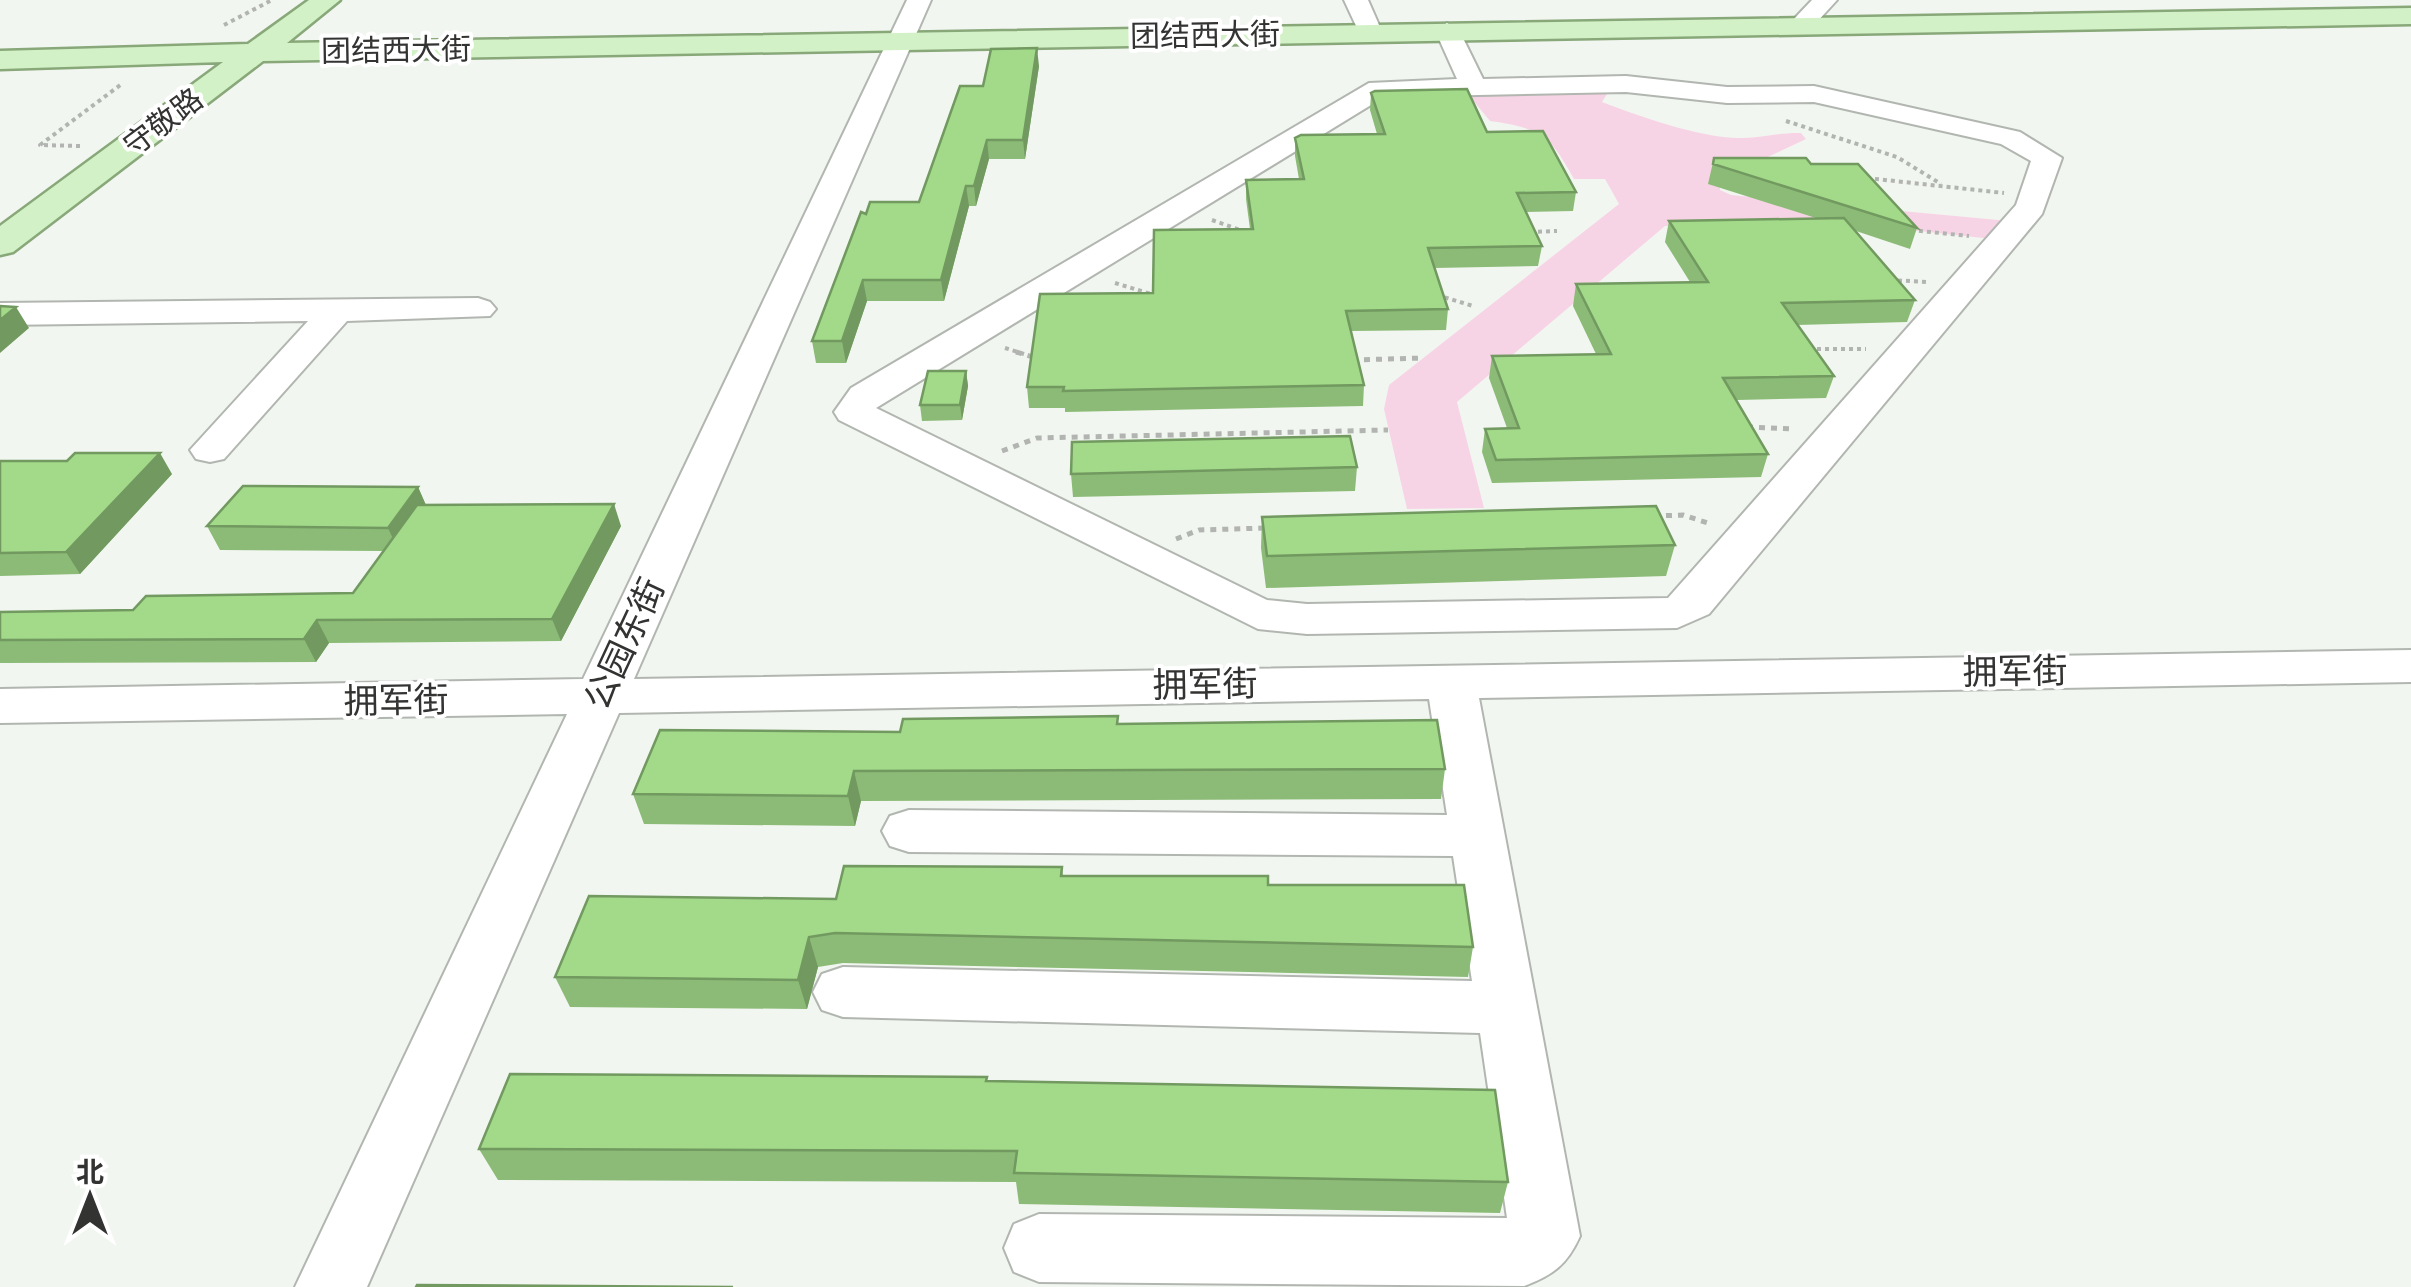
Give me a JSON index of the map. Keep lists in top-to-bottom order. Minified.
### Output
{"streets":{"main road":["团结西大街","守敬路"],"street":["公园东街","拥军街"]},"crossings":[["团结西大街","守敬路"],["团结西大街","公园东街"],["公园东街","拥军街"]],"north":"top"}
